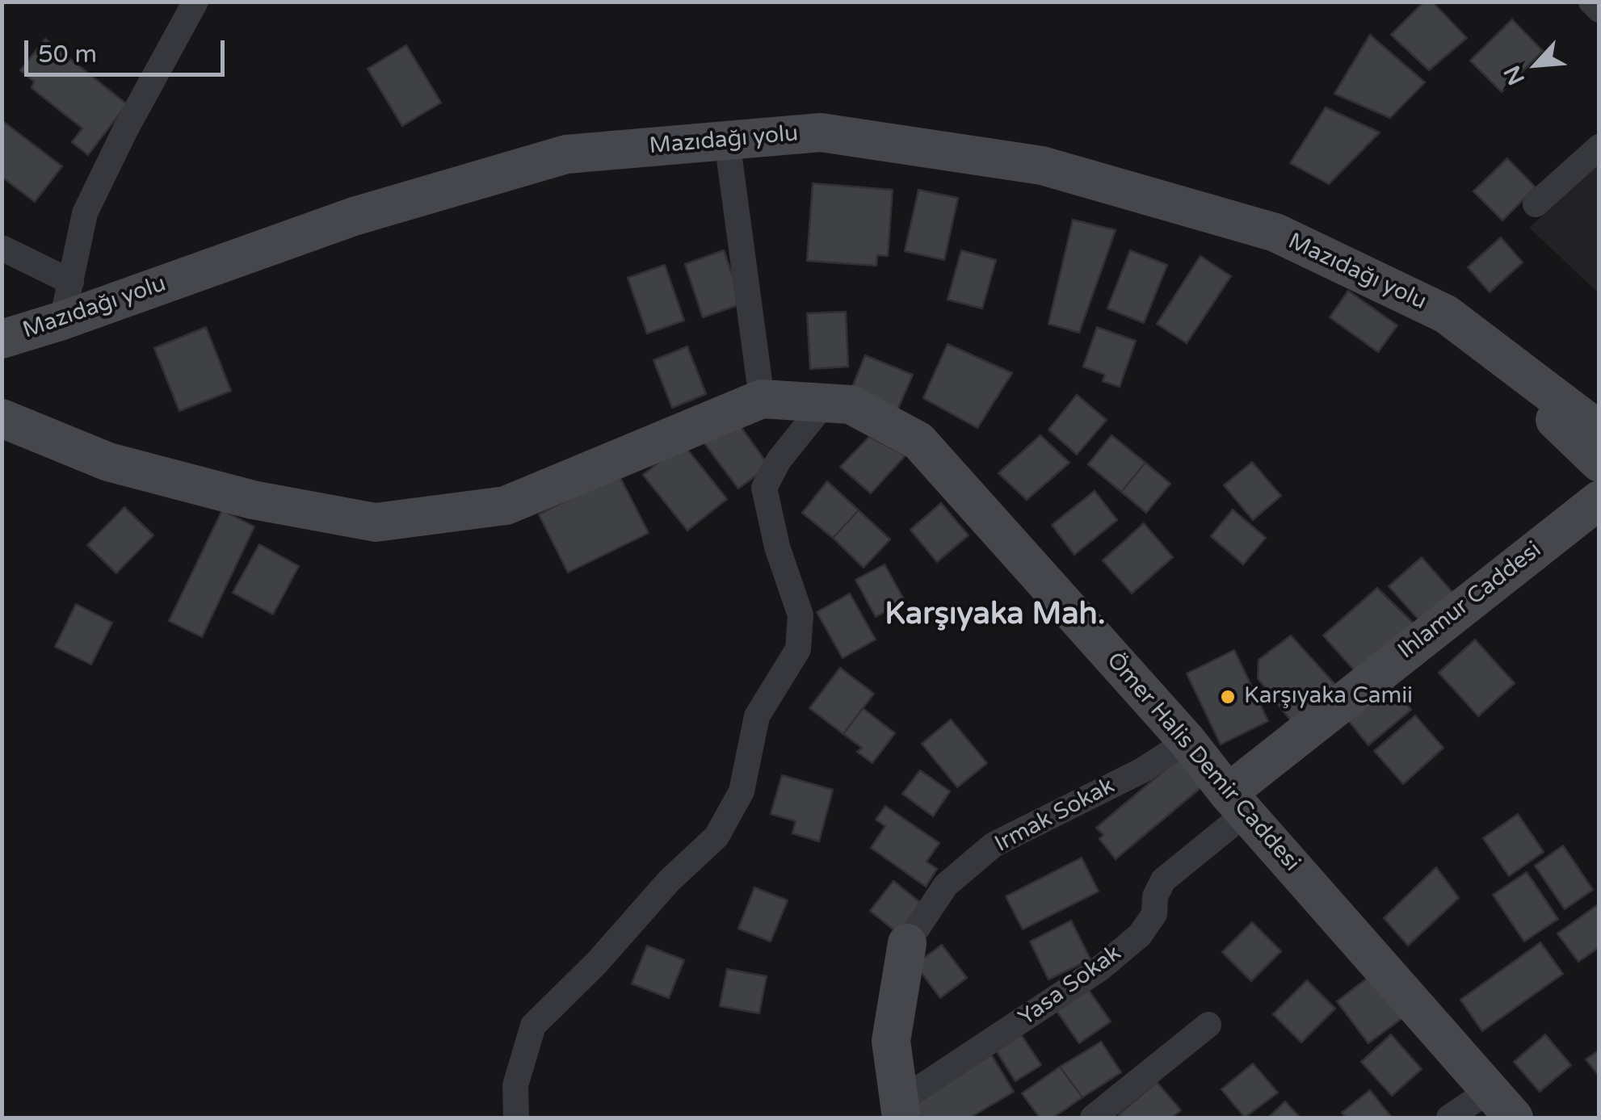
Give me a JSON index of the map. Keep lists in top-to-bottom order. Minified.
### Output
{"streets":{"street":["Mazıdağı yolu","Ihlamur Caddesi","Ömer Halis Demir Caddesi","Irmak Sokak","Yasa Sokak"]},"crossings":[["Ihlamur Caddesi","Ömer Halis Demir Caddesi"],["Ihlamur Caddesi","Yasa Sokak"],["Ömer Halis Demir Caddesi","Irmak Sokak"],["Ömer Halis Demir Caddesi","Yasa Sokak"]],"districts":["Karşıyaka Mah."],"places":["Karşıyaka Camii"],"scale_bar":"50 m","north":"bottom left"}
